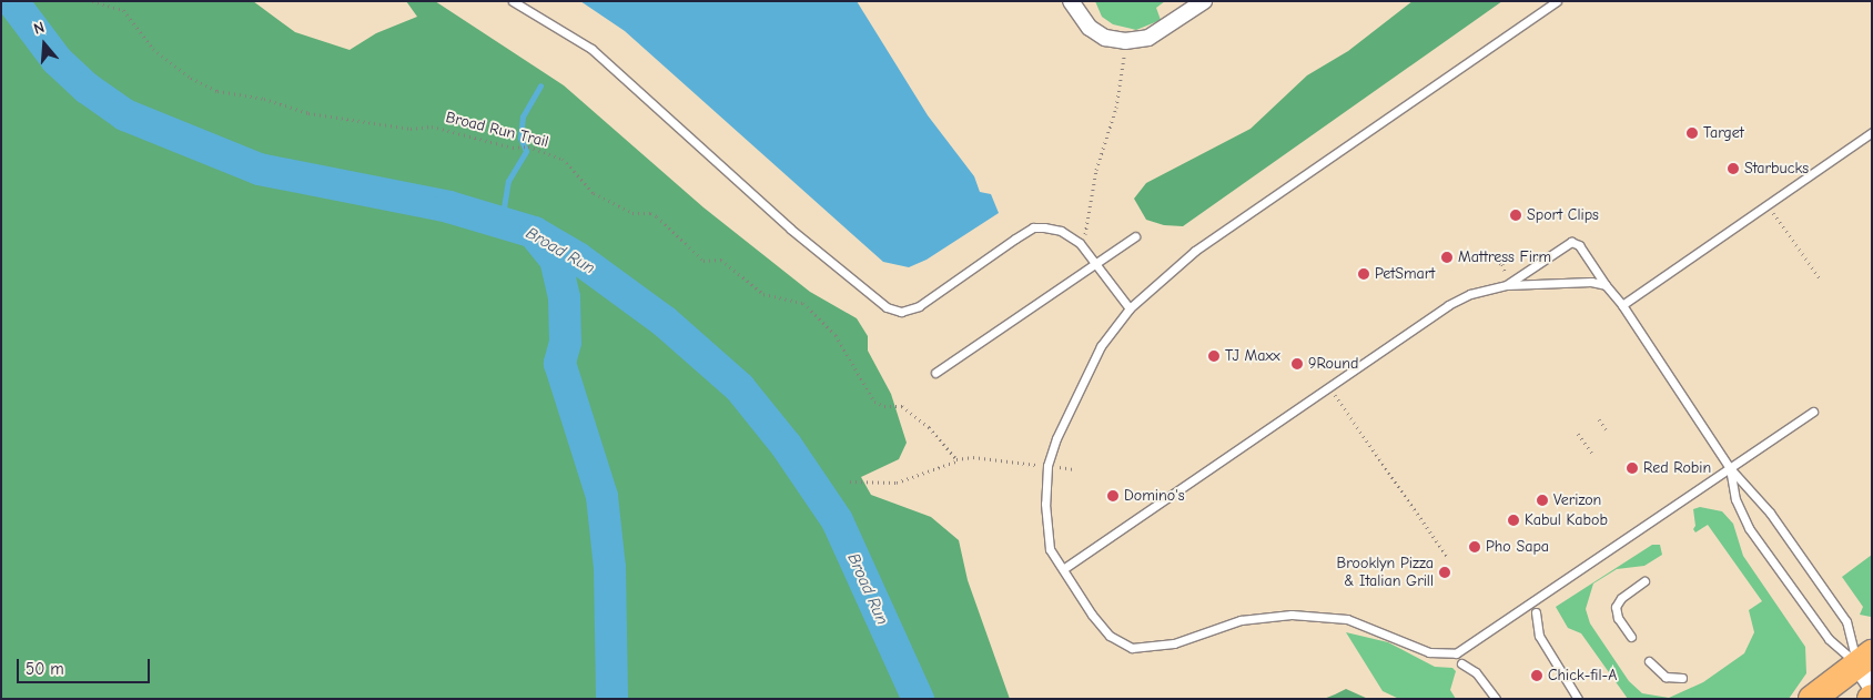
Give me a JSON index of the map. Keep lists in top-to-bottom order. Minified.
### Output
{"streets":{"path":["Broad Run Trail"]},"water":["Broad Run"],"places":["Target","Starbucks","Sport Clips","Mattress Firm","PetSmart","TJ Maxx","9Round","Red Robin","Domino's","Verizon","Kabul Kabob","Pho Sapa","Brooklyn Pizza & Italian Grill","Chick-fil-A"],"scale_bar":"50 m","north":"top"}
